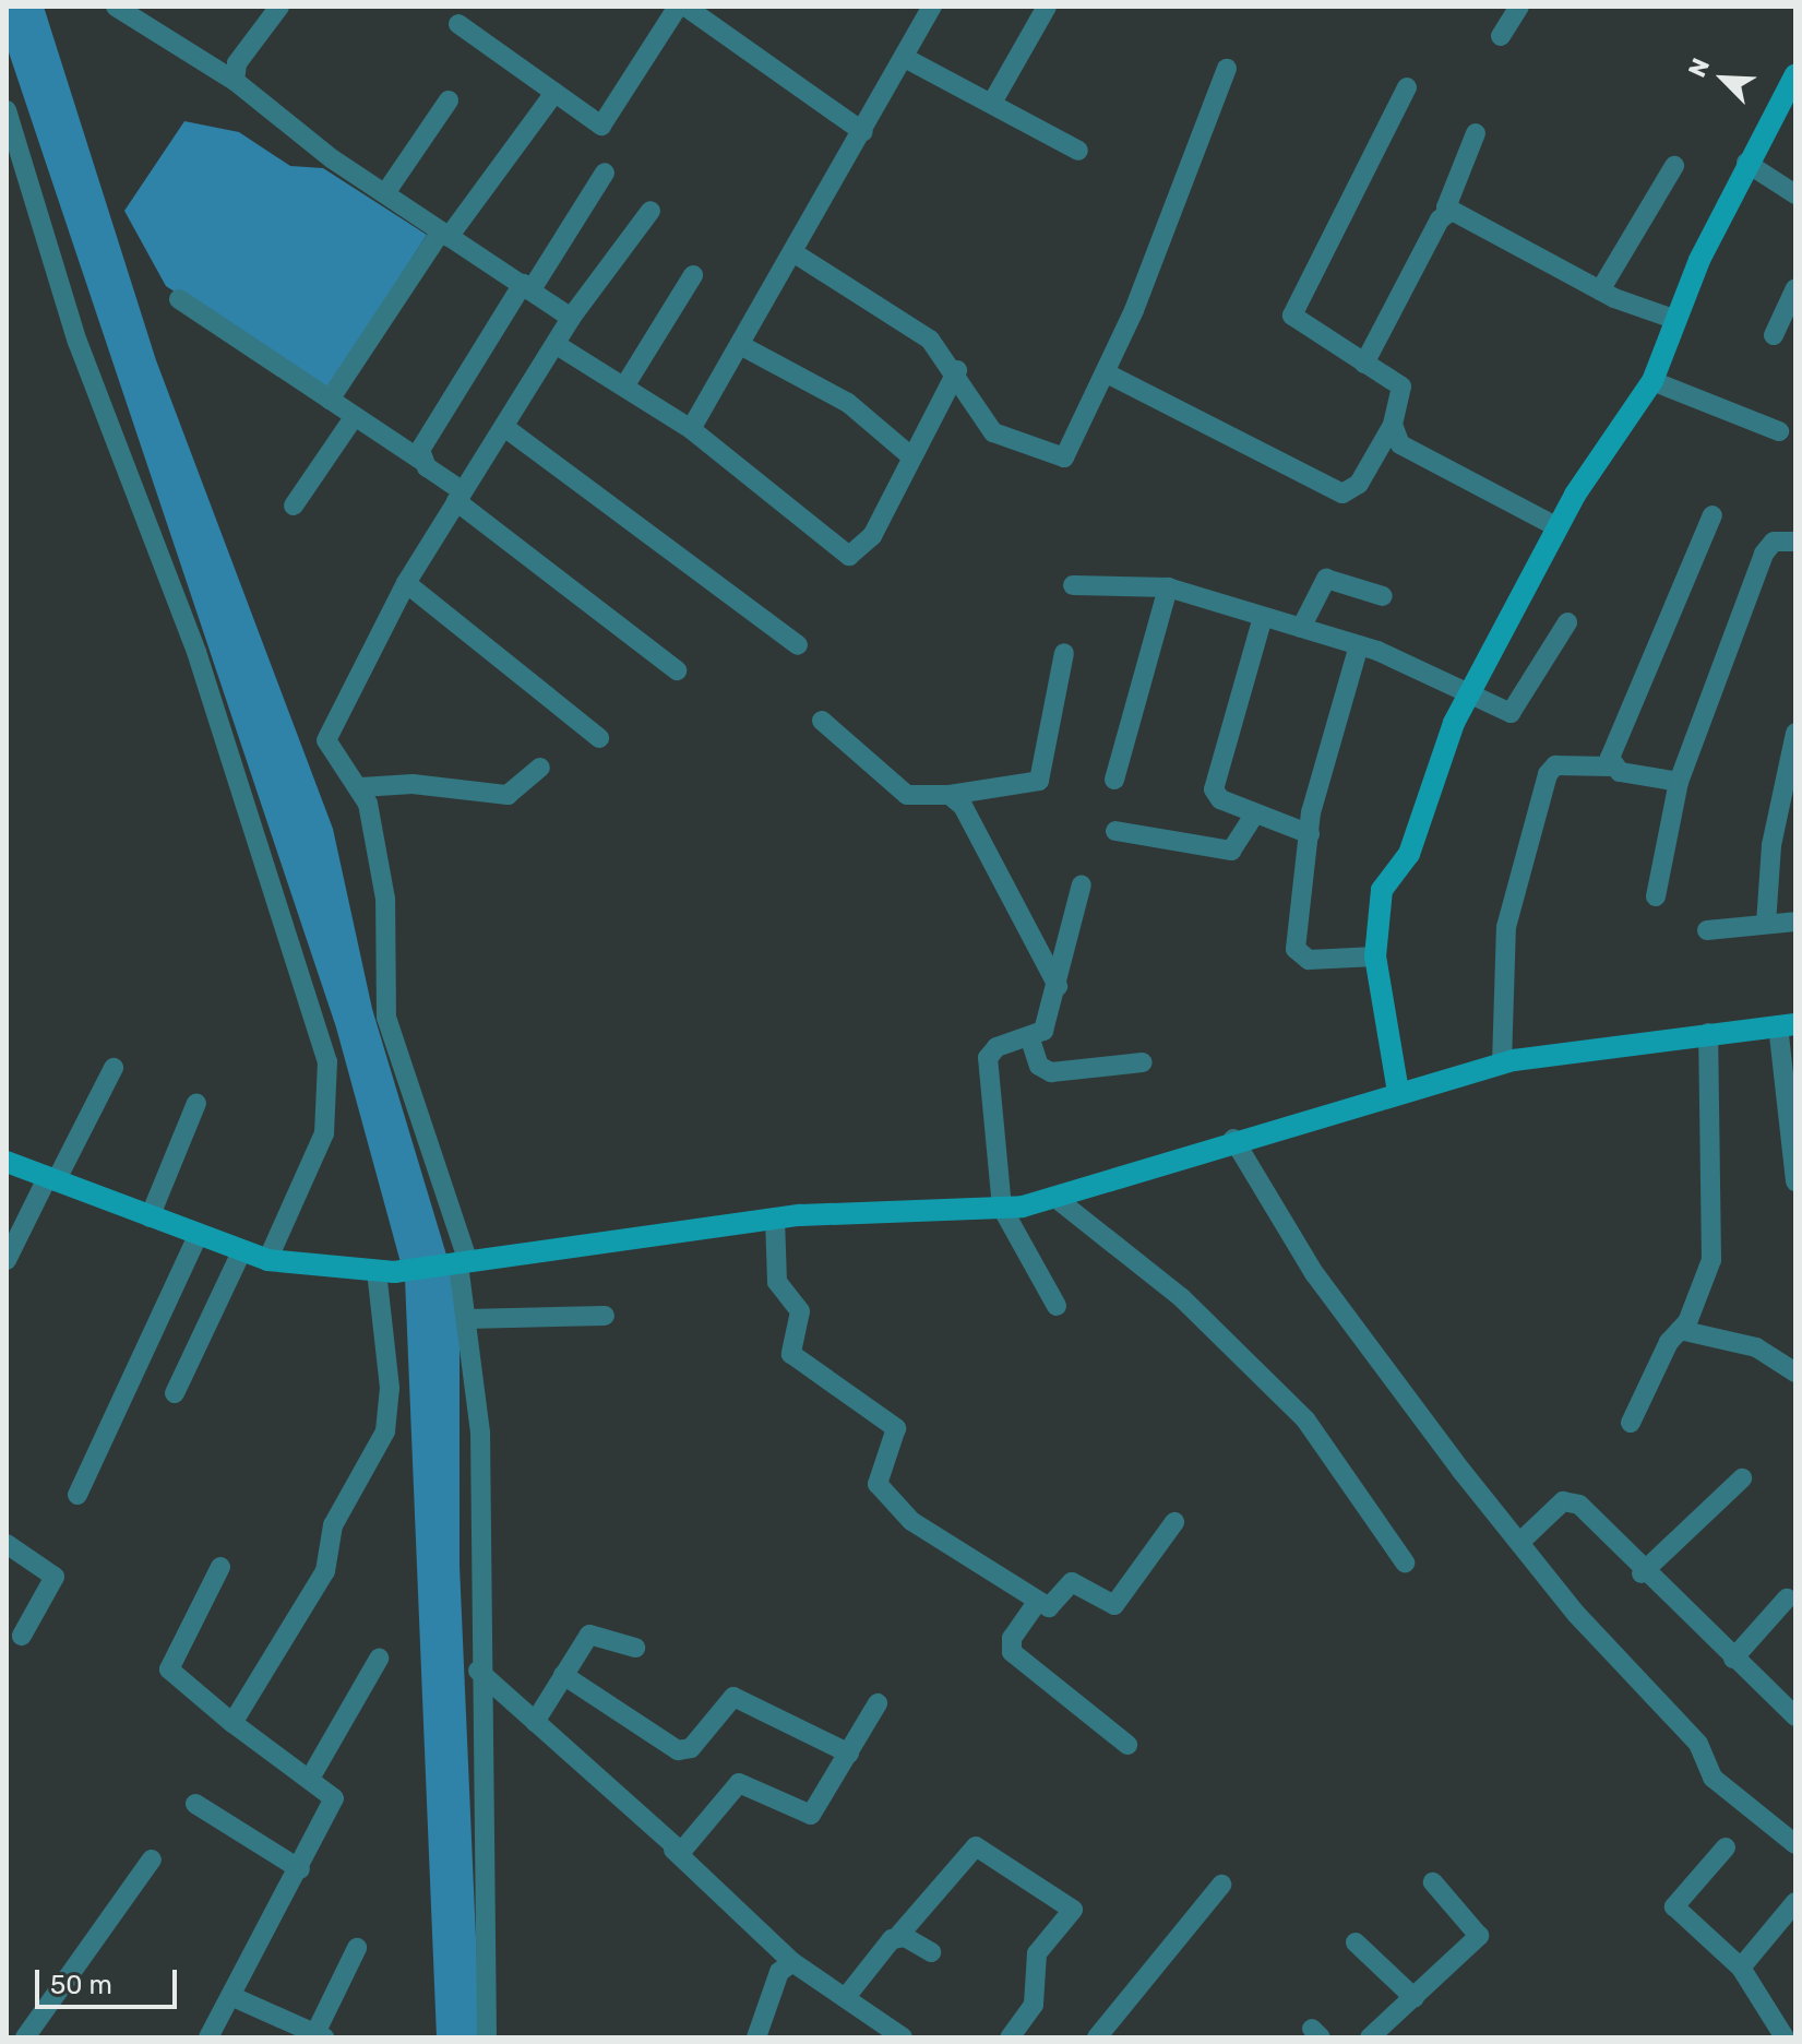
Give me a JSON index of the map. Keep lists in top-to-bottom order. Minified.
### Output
{"scale_bar":"50 m","north":"top left"}
